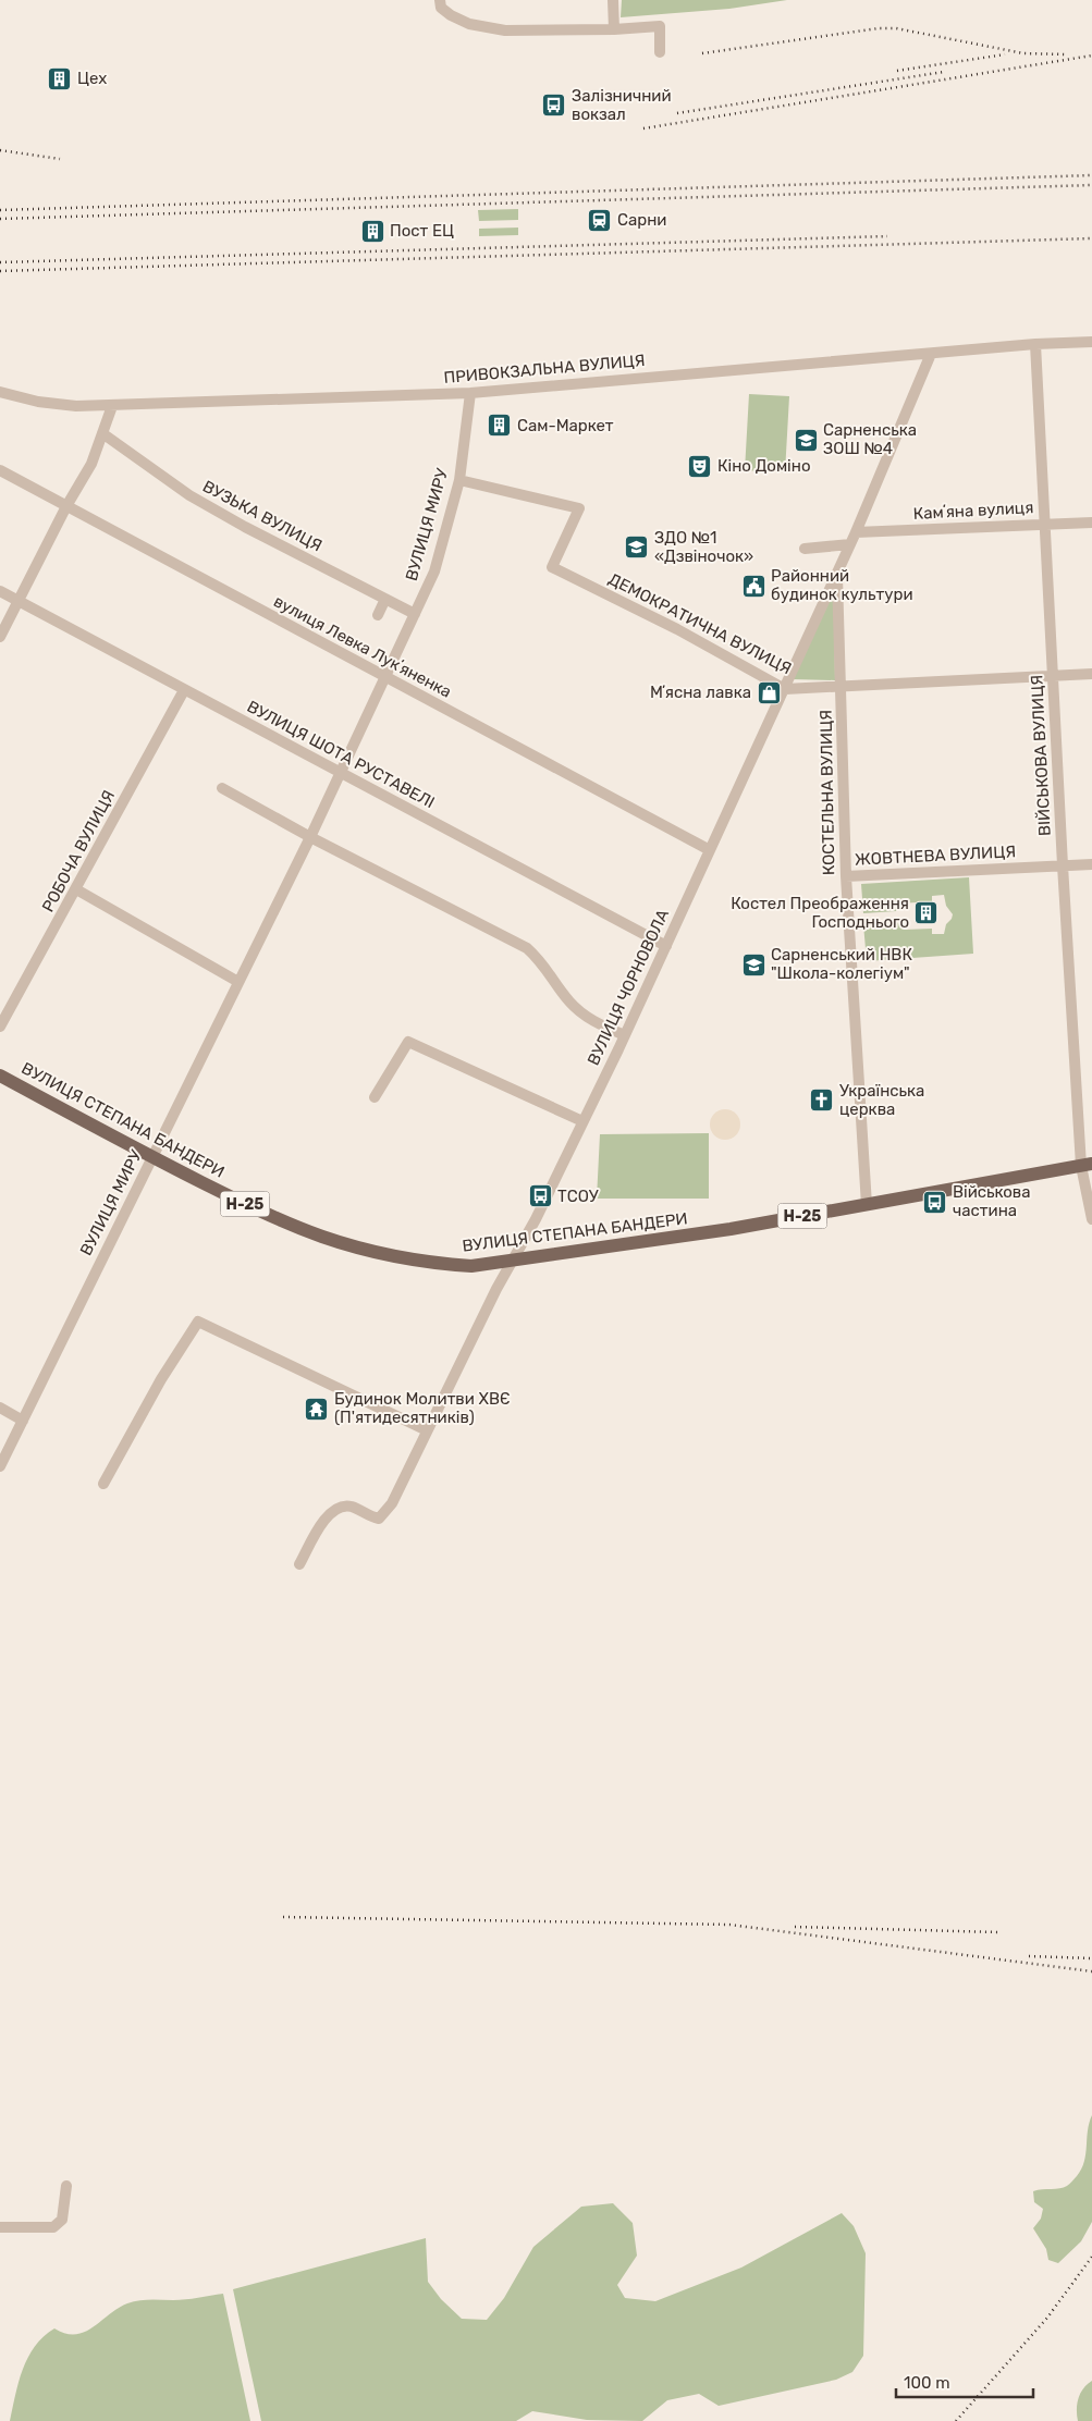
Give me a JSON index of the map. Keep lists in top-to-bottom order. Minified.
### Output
{"streets":{"main road":["ВУЛИЦЯ СТЕПАНА БАНДЕРИ","Н-25"],"street":["ПРИВОКЗАЛЬНА ВУЛИЦЯ","Камʼяна вулиця","ВУЗЬКА ВУЛИЦЯ","ВУЛИЦЯ МИРУ","ДЕМОКРАТИЧНА ВУЛИЦЯ","вулиця Левка Лукʼяненка","ВУЛИЦЯ ШОТА РУСТАВЕЛІ","ВІЙСЬКОВА ВУЛИЦЯ","КОСТЕЛЬНА ВУЛИЦЯ","РОБОЧА ВУЛИЦЯ","ЖОВТНЕВА ВУЛИЦЯ","ВУЛИЦЯ ЧОРНОВОЛА"]},"crossings":[["ПРИВОКЗАЛЬНА ВУЛИЦЯ","ВУЛИЦЯ МИРУ"],["ПРИВОКЗАЛЬНА ВУЛИЦЯ","ВІЙСЬКОВА ВУЛИЦЯ"],["ПРИВОКЗАЛЬНА ВУЛИЦЯ","ВУЛИЦЯ ЧОРНОВОЛА"],["Камʼяна вулиця","ВІЙСЬКОВА ВУЛИЦЯ"],["Камʼяна вулиця","ВУЛИЦЯ ЧОРНОВОЛА"],["ВУЗЬКА ВУЛИЦЯ","ВУЛИЦЯ МИРУ"],["ВУЛИЦЯ МИРУ","ДЕМОКРАТИЧНА ВУЛИЦЯ"],["ВУЛИЦЯ МИРУ","вулиця Левка Лукʼяненка"],["ВУЛИЦЯ МИРУ","ВУЛИЦЯ ШОТА РУСТАВЕЛІ"],["ВУЛИЦЯ МИРУ","ВУЛИЦЯ СТЕПАНА БАНДЕРИ"],["ДЕМОКРАТИЧНА ВУЛИЦЯ","ВІЙСЬКОВА ВУЛИЦЯ"],["ДЕМОКРАТИЧНА ВУЛИЦЯ","КОСТЕЛЬНА ВУЛИЦЯ"],["ДЕМОКРАТИЧНА ВУЛИЦЯ","ВУЛИЦЯ ЧОРНОВОЛА"],["вулиця Левка Лукʼяненка","ВУЛИЦЯ ЧОРНОВОЛА"],["ВУЛИЦЯ ШОТА РУСТАВЕЛІ","РОБОЧА ВУЛИЦЯ"],["ВУЛИЦЯ ШОТА РУСТАВЕЛІ","ВУЛИЦЯ ЧОРНОВОЛА"],["ВІЙСЬКОВА ВУЛИЦЯ","ЖОВТНЕВА ВУЛИЦЯ"],["ВІЙСЬКОВА ВУЛИЦЯ","ВУЛИЦЯ СТЕПАНА БАНДЕРИ"],["КОСТЕЛЬНА ВУЛИЦЯ","ЖОВТНЕВА ВУЛИЦЯ"],["КОСТЕЛЬНА ВУЛИЦЯ","ВУЛИЦЯ ЧОРНОВОЛА"],["КОСТЕЛЬНА ВУЛИЦЯ","ВУЛИЦЯ СТЕПАНА БАНДЕРИ"],["ВУЛИЦЯ ЧОРНОВОЛА","ВУЛИЦЯ СТЕПАНА БАНДЕРИ"]],"places":{"building":["Цех","Пост ЕЦ","Сам-Маркет","Костел Преображення Господнього"],"bus stop":["Залізничний вокзал","ТСОУ","Військова частина"],"station":["Сарни"],"school or university":["Сарненська ЗОШ №4","ЗДО №1 «Дзвіночок»","Сарненський НВК \"Школа-колегіум\""],"theatre":["Кіно Доміно"],"public building":["Районний будинок культури"],"shop":["Мʼясна лавка"],"church":["Українська церква"],"temple":["Будинок Молитви ХВЄ (П'ятидесятників)"]},"scale_bar":"100 m"}
